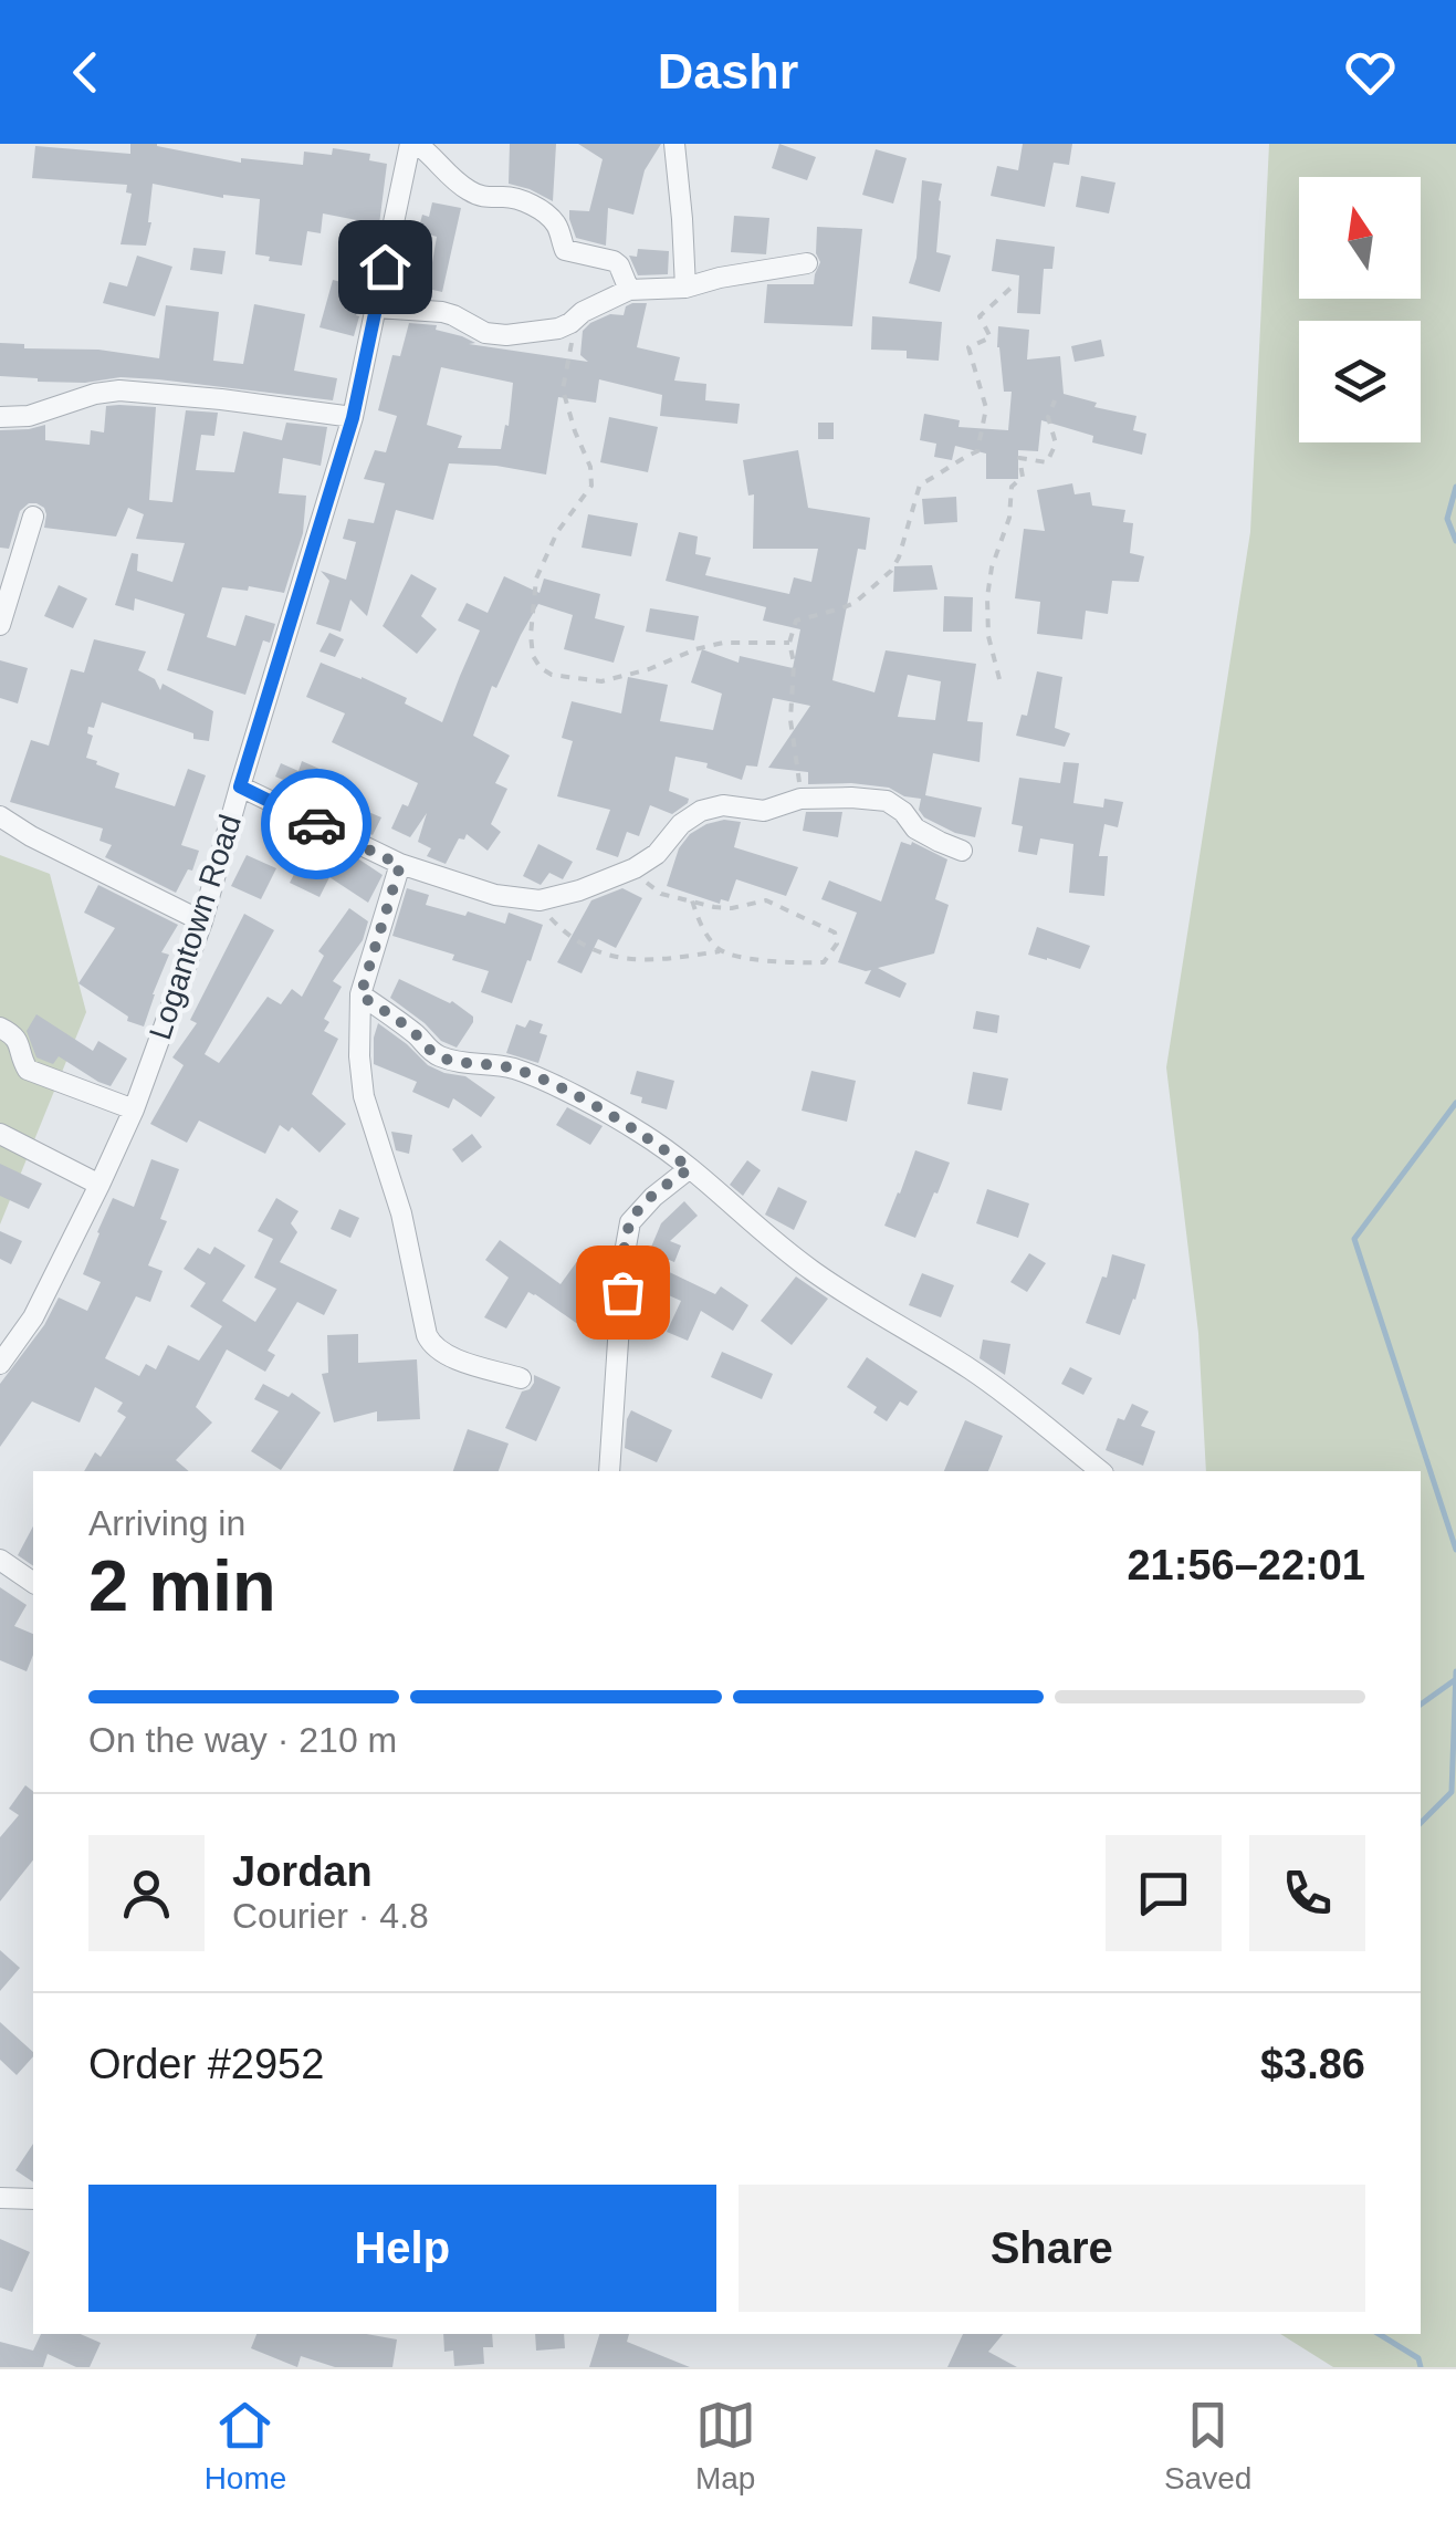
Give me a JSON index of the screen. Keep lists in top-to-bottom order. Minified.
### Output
{"streets":{"street":["Logantown Road"]},"north":"top","page":{"header":"Dashr","heading":["2 min","Arriving in","21:56–22:01"],"panel":["Jordan","Courier · 4.8","Order #2952","$3.86"],"bar":"On the way · 210 m","buttons":["Help","Share"],"tabs":["Home","Map","Saved"]}}
